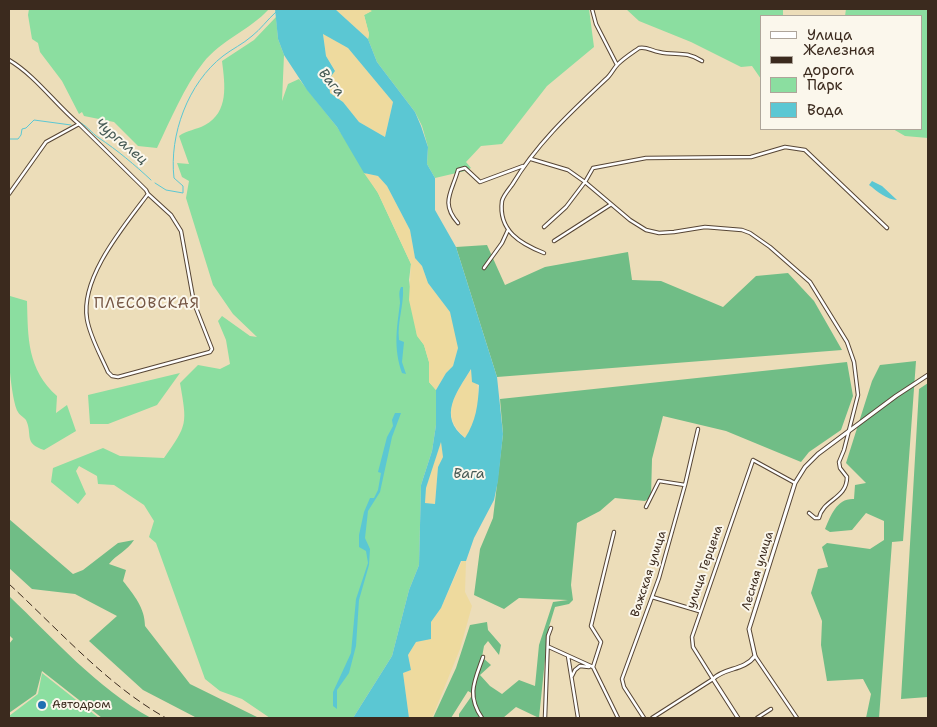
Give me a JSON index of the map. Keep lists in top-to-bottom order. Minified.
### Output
{"streets":{"street":["улица Герцена","Лесная улица","Важская улица"]},"crossings":[["улица Герцена","Лесная улица"]],"districts":["ПЛЕСОВСКАЯ"],"water":["Вага","Чургалец"],"places":["Автодром"],"legend":["Улица","Железная дорога","Парк","Вода"]}
